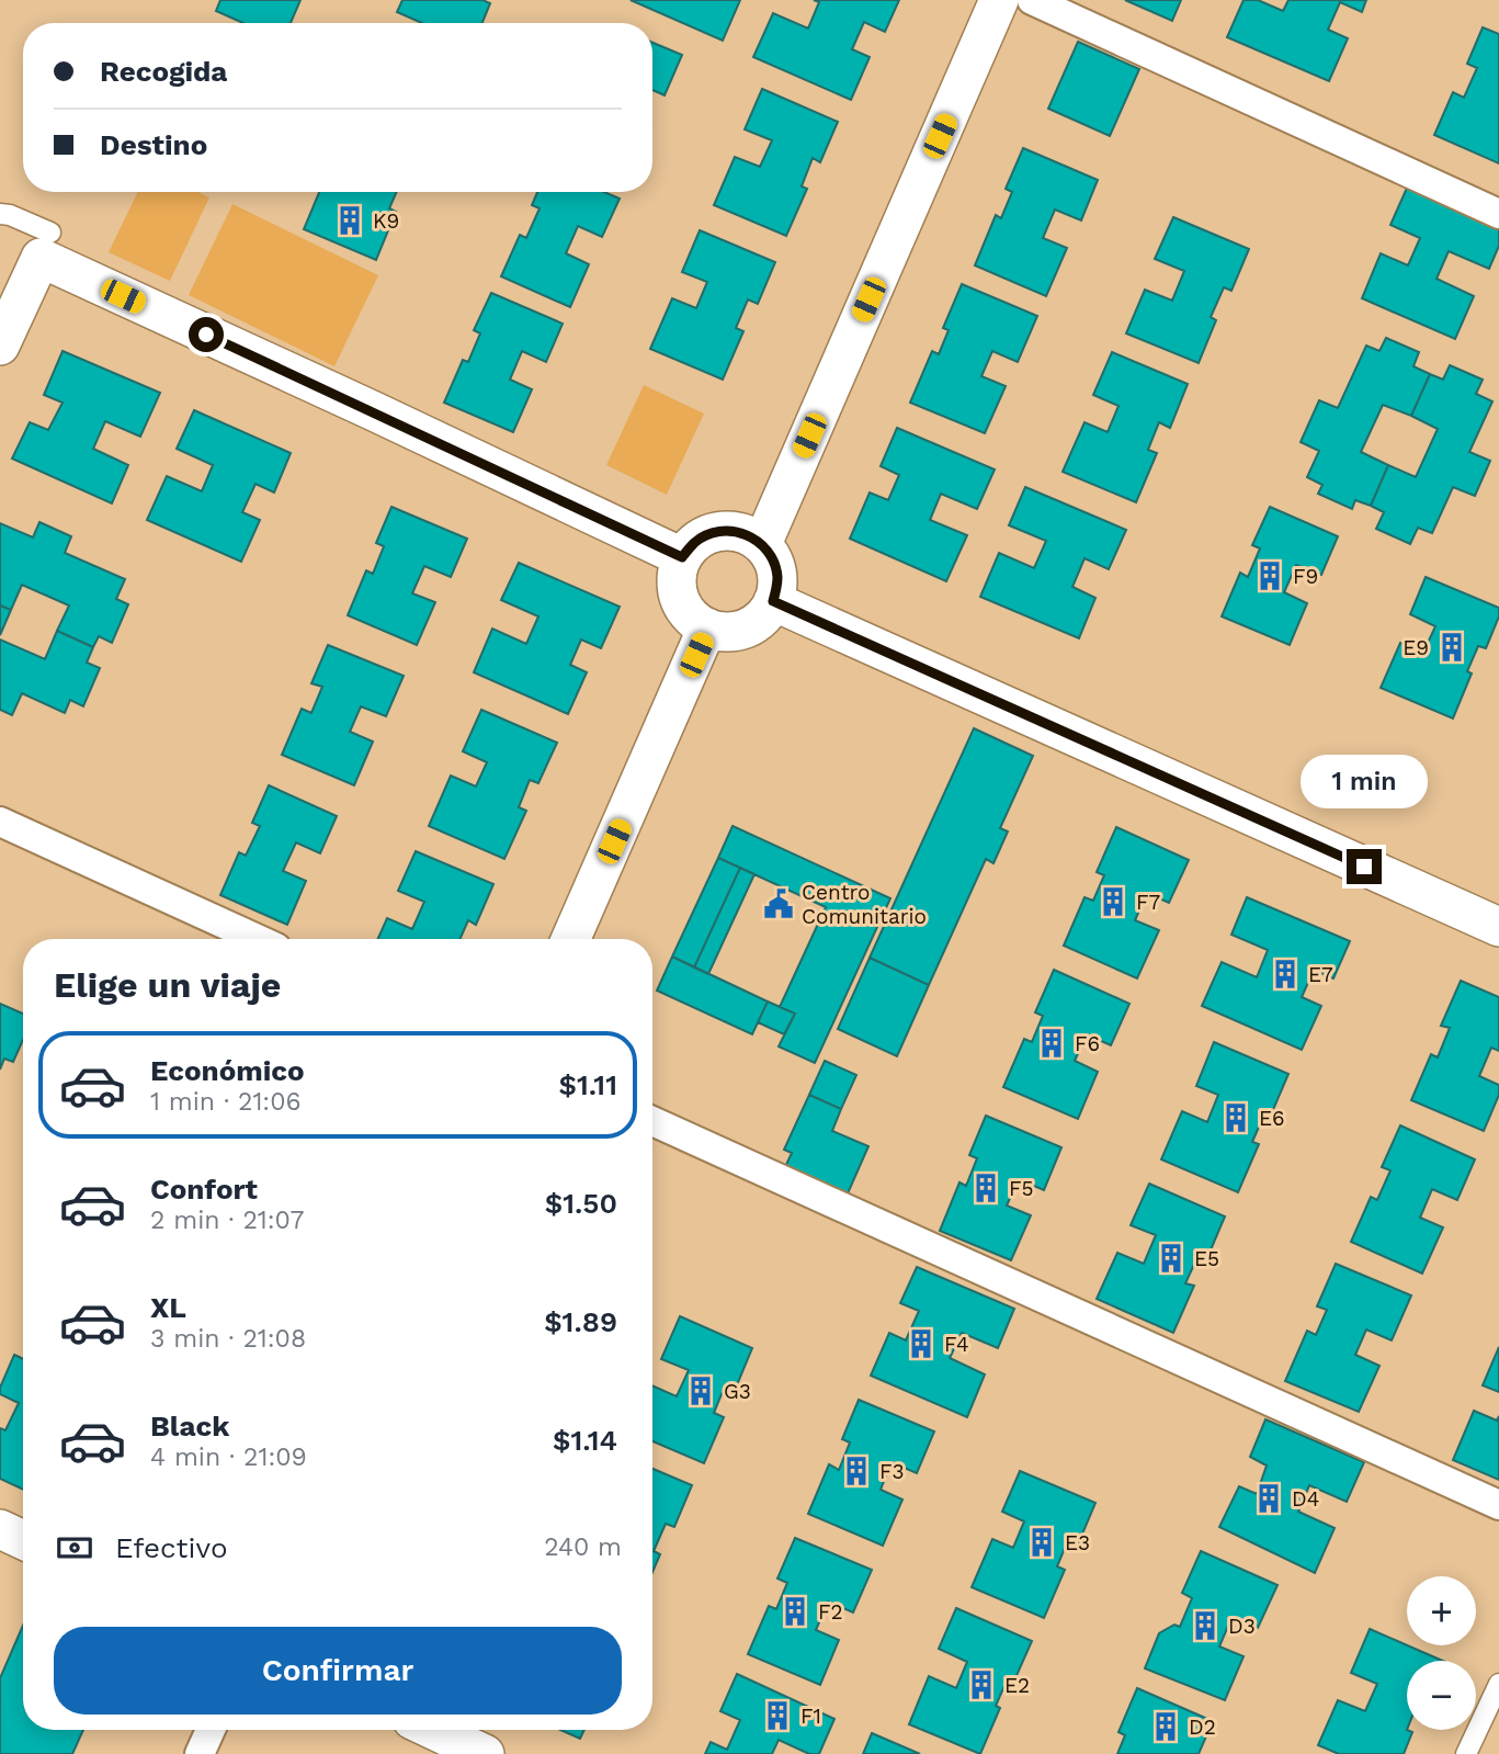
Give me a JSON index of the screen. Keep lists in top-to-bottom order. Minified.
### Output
{"places":{"building":["K9","F9","E9","F7","E7","F6","E6","F5","E5","F4","G3","F3","D4","E3","F2","D3","E2","F1","D2"],"public building":["Centro Comunitario"]},"page":{"banner":["Recogida","Destino"],"bubble":"1 min","heading":"Elige un viaje","list":[{"name":"Económico","note":"1 min · 21:06","value":"$1.11"},{"name":"Confort","note":"2 min · 21:07","value":"$1.50"},{"name":"XL","note":"3 min · 21:08","value":"$1.89"},{"name":"Black","note":"4 min · 21:09","value":"$1.14"}],"pay":["Efectivo","240 m"],"map_buttons":["+","−"],"buttons":"Confirmar"}}
